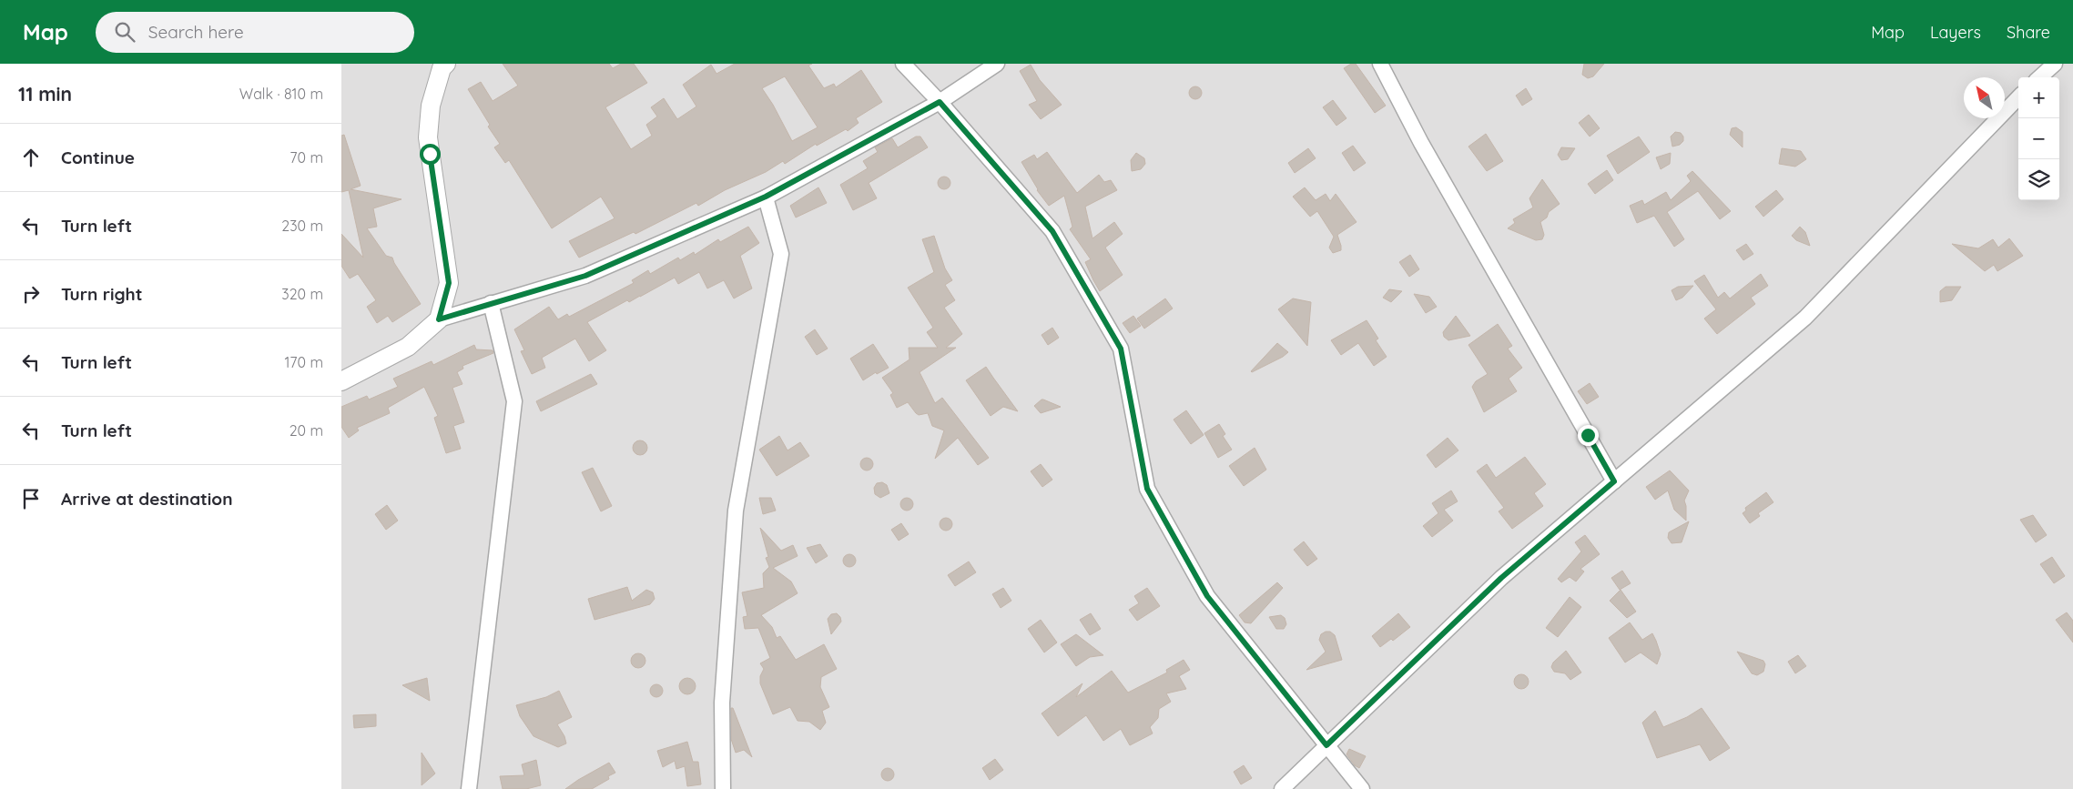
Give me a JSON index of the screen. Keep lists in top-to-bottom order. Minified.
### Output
{"north":"top left","page":{"header":"Map","search":"Search here","nav":["Map","Layers","Share"],"heading":["11 min","Walk · 810 m"],"map_buttons":["+","−"],"list":[["Continue","70 m"],["Turn left","230 m"],["Turn right","320 m"],["Turn left","170 m"],["Turn left","20 m"],"Arrive at destination"]}}
